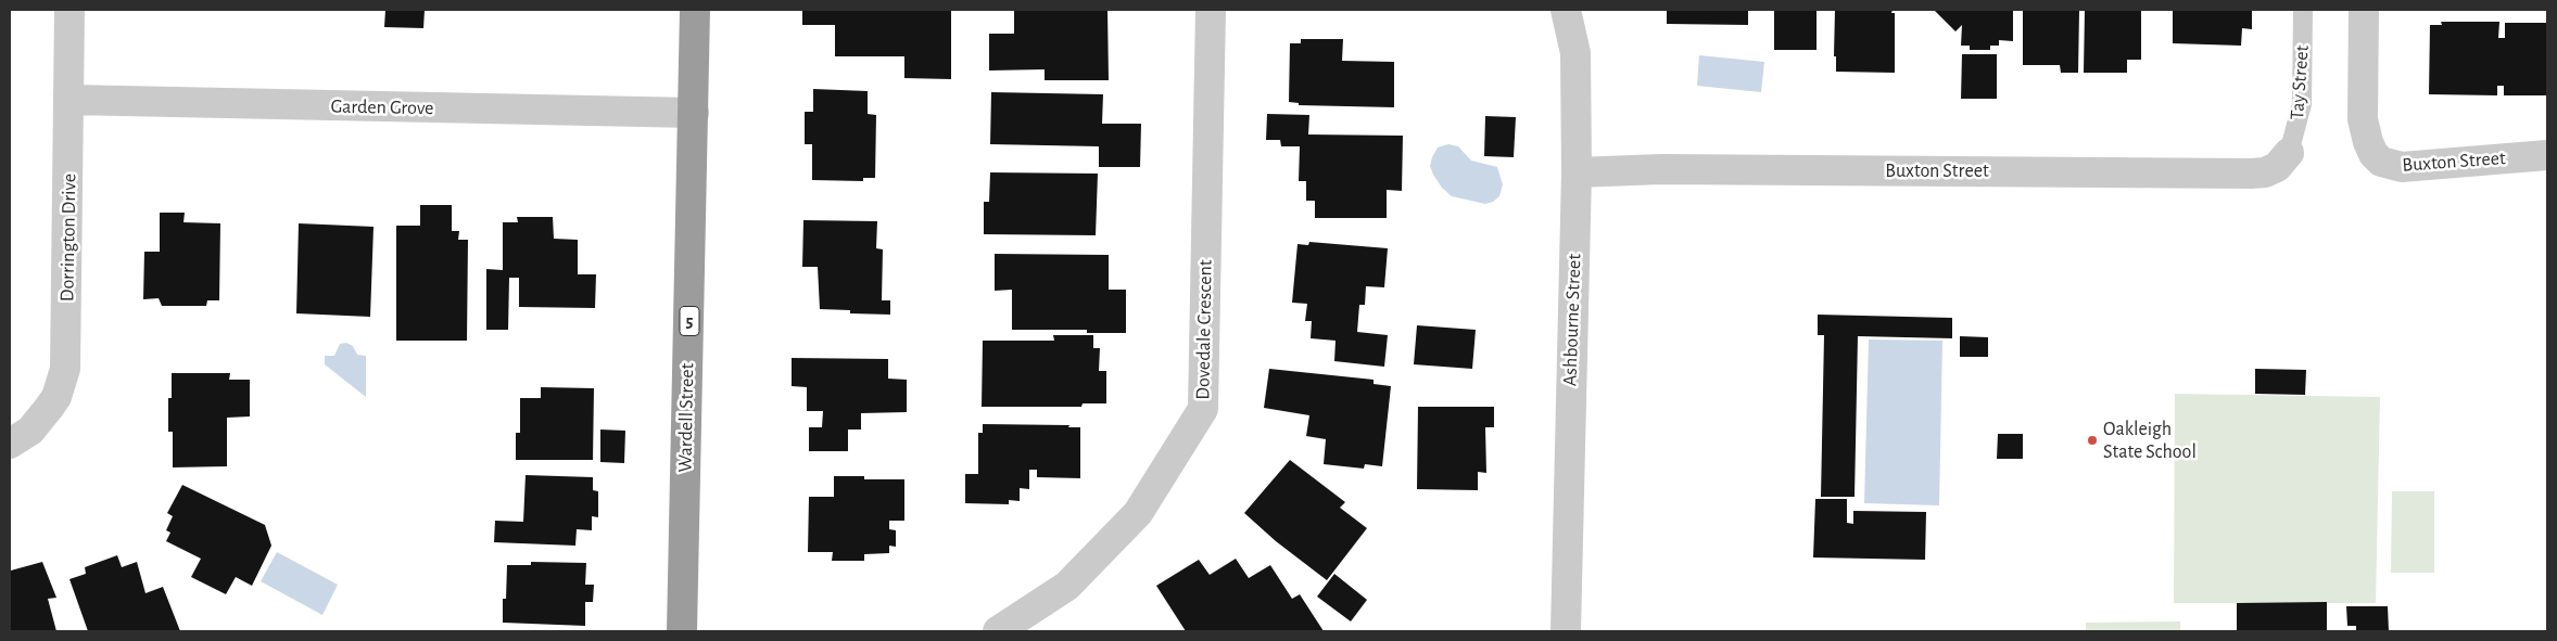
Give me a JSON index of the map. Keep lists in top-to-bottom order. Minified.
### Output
{"streets":{"highway":["5","Wardell Street"],"street":["Garden Grove","Buxton Street","Dorrington Drive","Ashbourne Street","Dovedale Crescent"],"lane":["Tay Street"]},"crossings":[["Tay Street","Buxton Street"],["Garden Grove","Dorrington Drive"],["Garden Grove","Wardell Street"],["Buxton Street","Ashbourne Street"]],"places":["Oakleigh State School"]}
